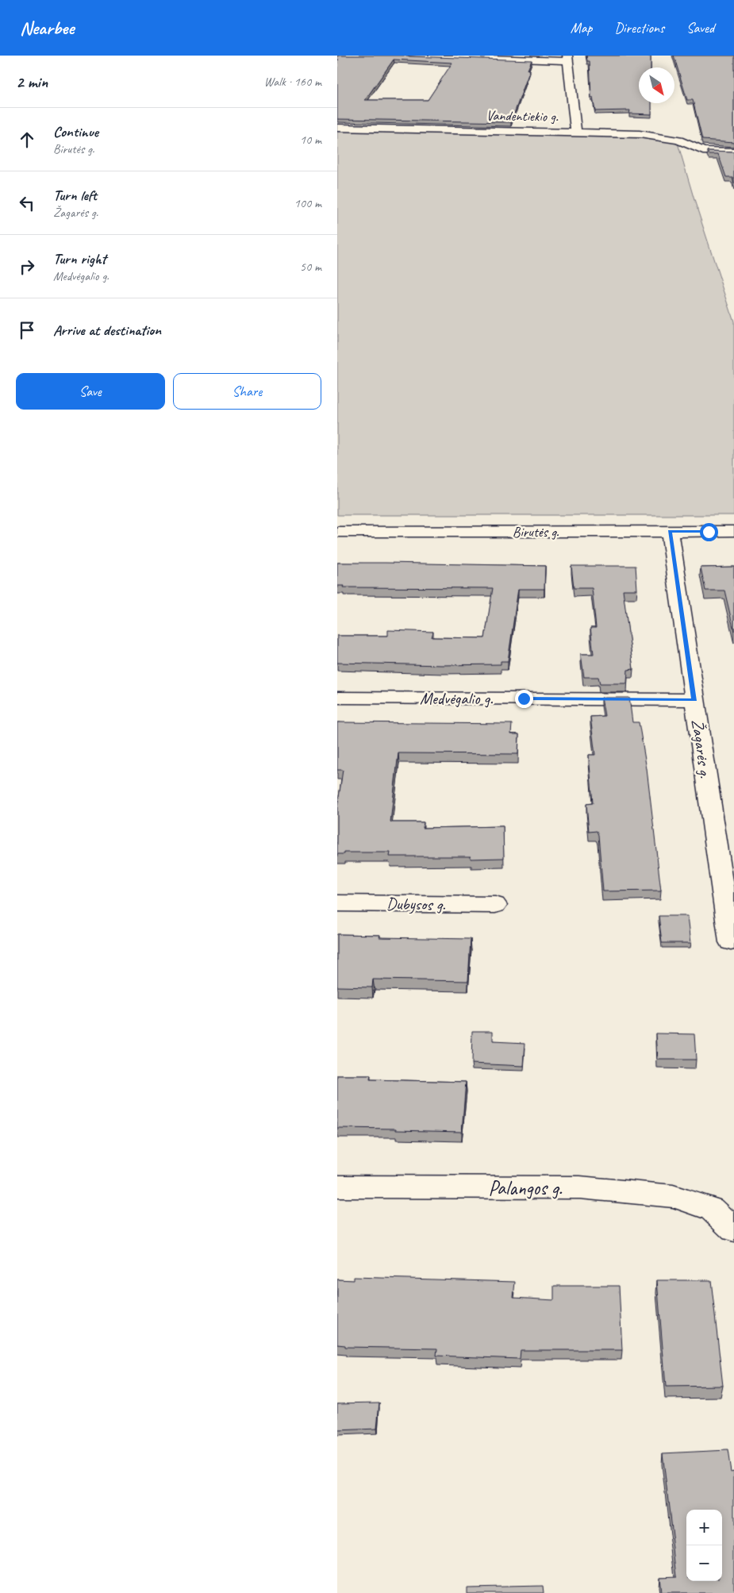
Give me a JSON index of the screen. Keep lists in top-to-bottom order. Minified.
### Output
{"streets":{"street":["Vandentiekio g.","Birutės g.","Medvėgalio g.","Žagarės g.","Dubysos g.","Palangos g."]},"crossings":[["Birutės g.","Žagarės g."],["Medvėgalio g.","Žagarės g."]],"north":"bottom right","page":{"header":"Nearbee","nav":["Map","Directions","Saved"],"heading":["2 min","Walk · 160 m"],"list":[["Continue","Birutės g.","10 m"],["Turn left","Žagarės g.","100 m"],["Turn right","Medvėgalio g.","50 m"],"Arrive at destination"],"buttons":["Save","Share"],"map_buttons":["+","−"]}}
